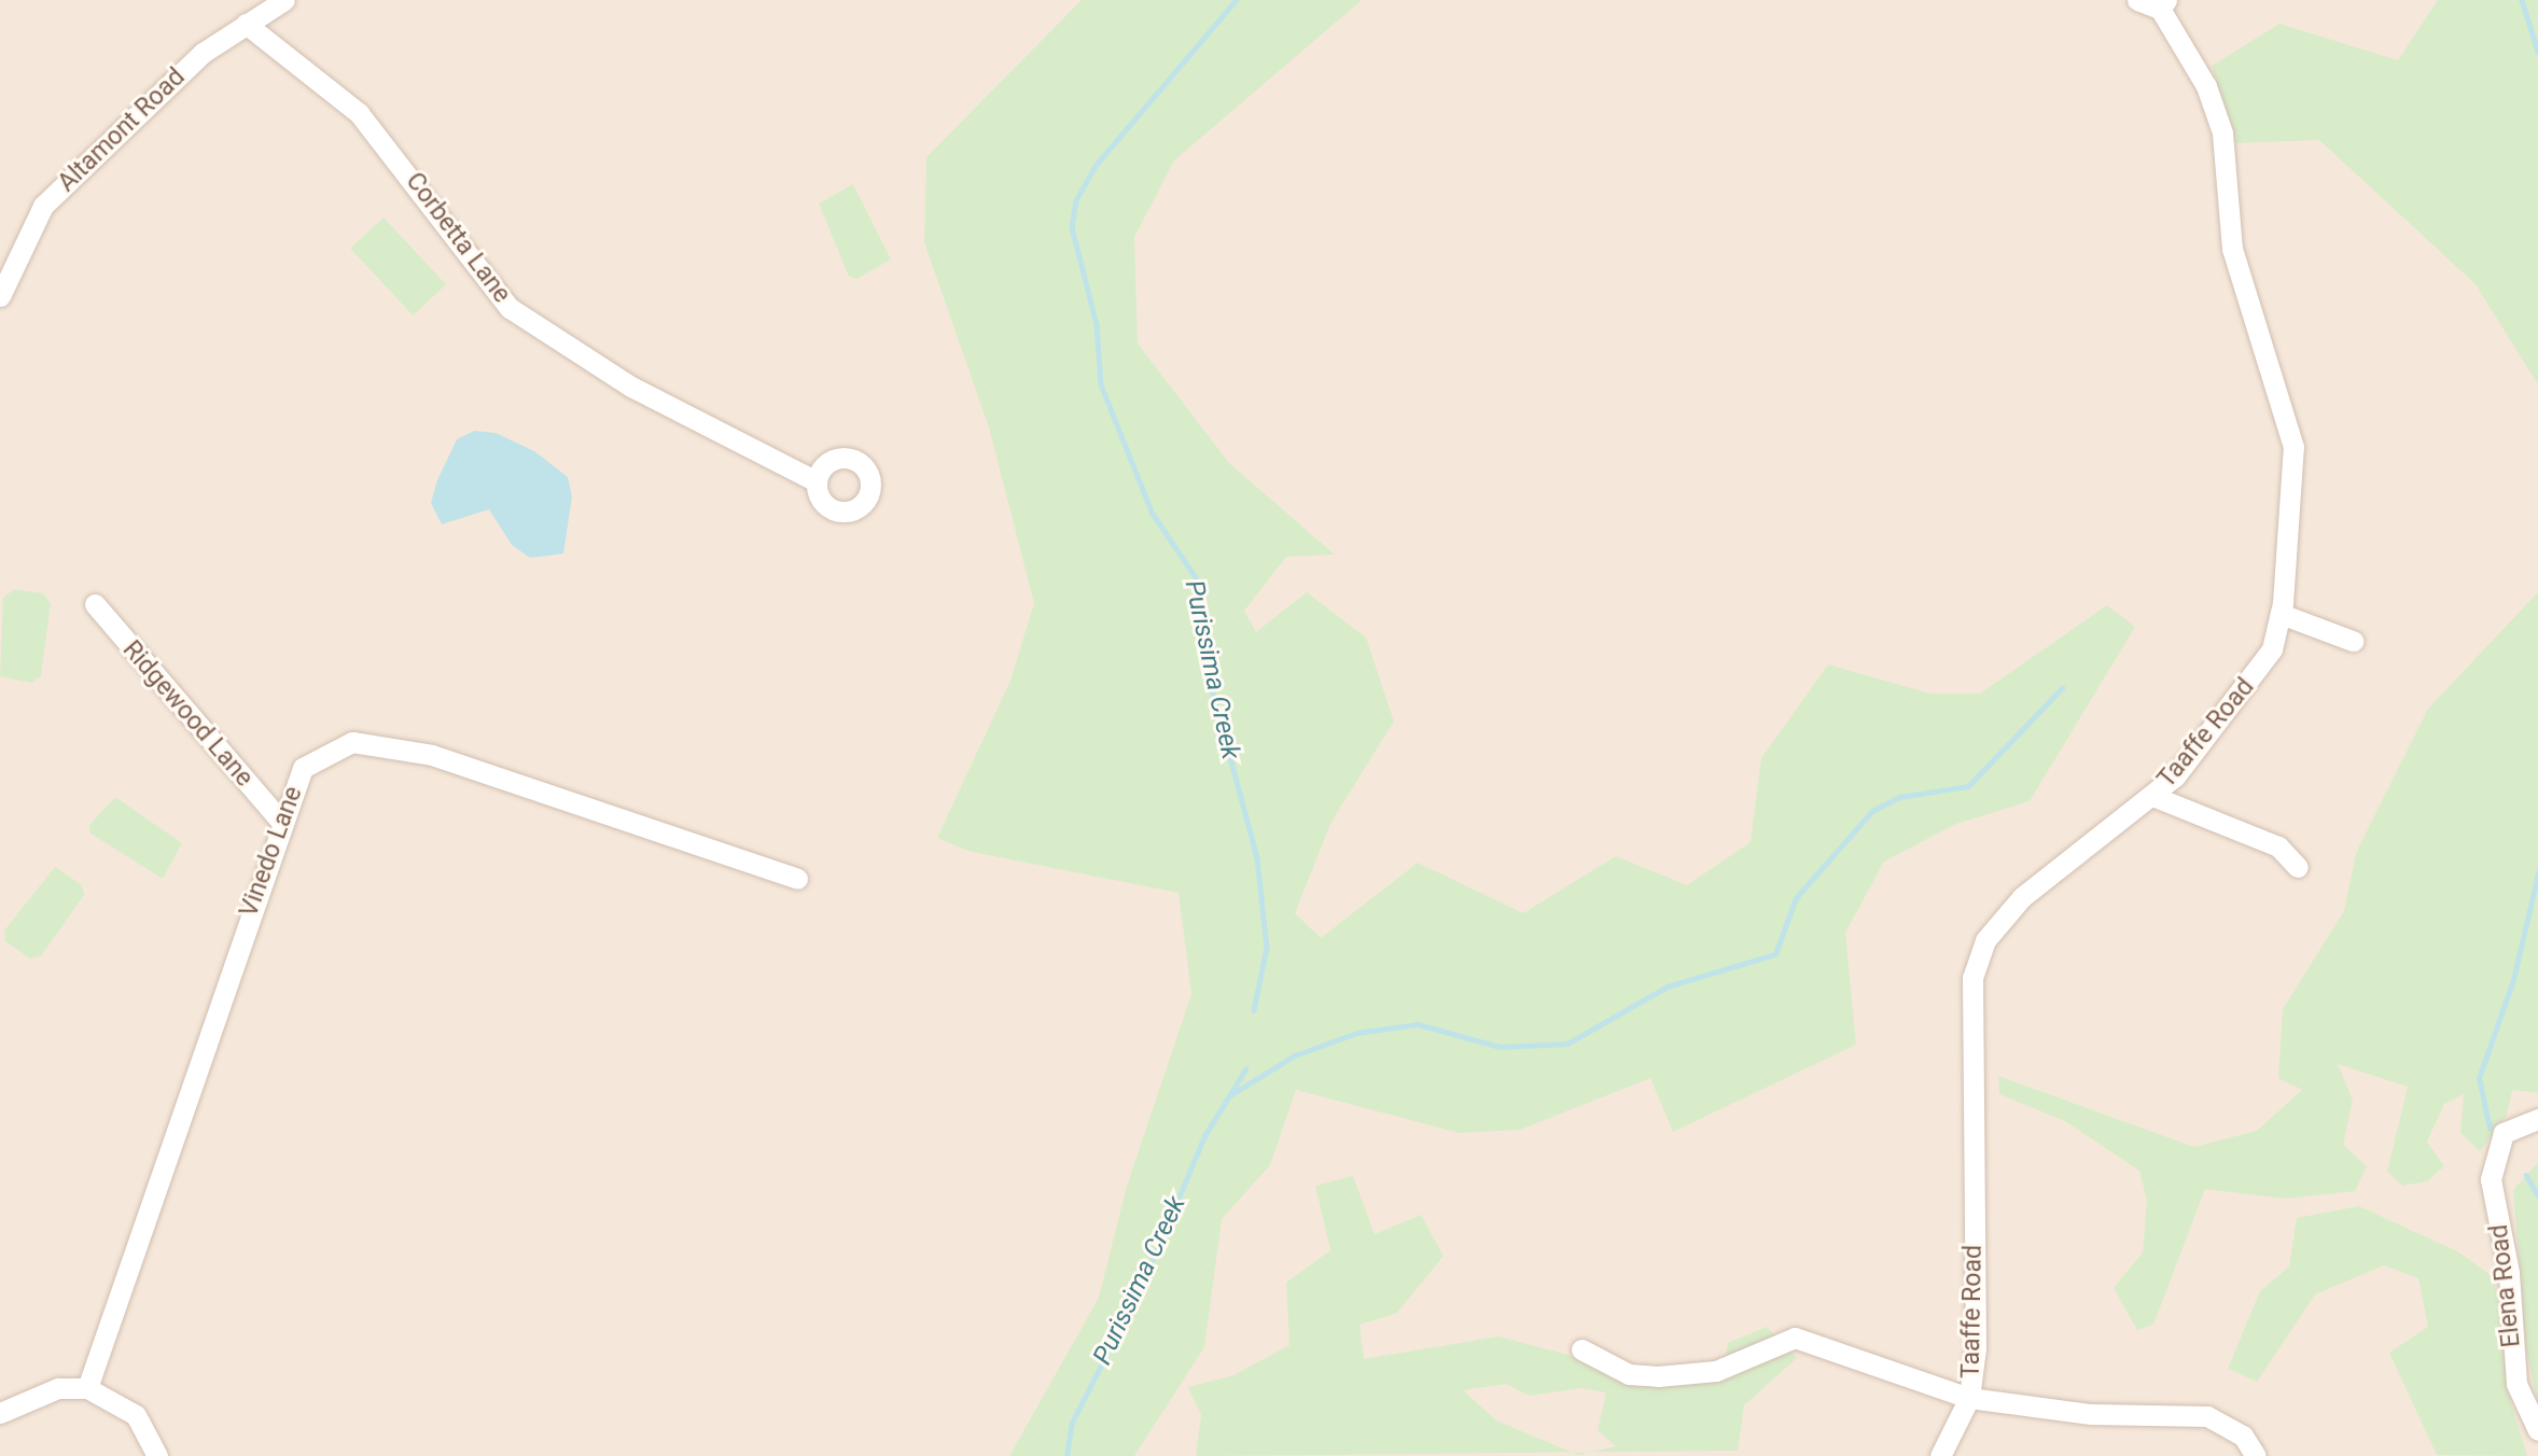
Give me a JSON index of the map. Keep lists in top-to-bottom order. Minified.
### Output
{"streets":{"street":["Altamont Road","Corbetta Lane","Ridgewood Lane","Taaffe Road","Vinedo Lane","Elena Road"]},"crossings":[["Altamont Road","Corbetta Lane"],["Ridgewood Lane","Vinedo Lane"]],"water":["Purissima Creek"]}
